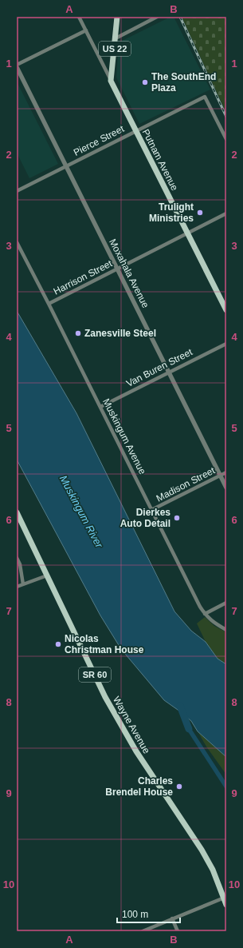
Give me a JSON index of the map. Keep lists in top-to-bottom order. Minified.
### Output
{"streets":{"main road":["US 22","Putnam Avenue","SR 60","Wayne Avenue"],"street":["Pierce Street","Moxahala Avenue","Harrison Street","Van Buren Street","Muskingum Avenue","Madison Street"]},"crossings":[["US 22","Putnam Avenue"],["Pierce Street","Putnam Avenue"],["Pierce Street","Moxahala Avenue"],["Putnam Avenue","Harrison Street"],["Moxahala Avenue","Harrison Street"],["Moxahala Avenue","Van Buren Street"],["Moxahala Avenue","Madison Street"],["Harrison Street","Muskingum Avenue"],["Van Buren Street","Muskingum Avenue"],["Muskingum Avenue","Madison Street"]],"water":["Muskingum River"],"places":["The SouthEnd Plaza","Trulight Ministries","Zanesville Steel","Dierkes Auto Detail","Nicolas Christman House","Charles Brendel House"],"scale_bar":"100 m","grid":{"columns":["A","B"],"rows":["1","2","3","4","5","6","7","8","9","10"]}}
